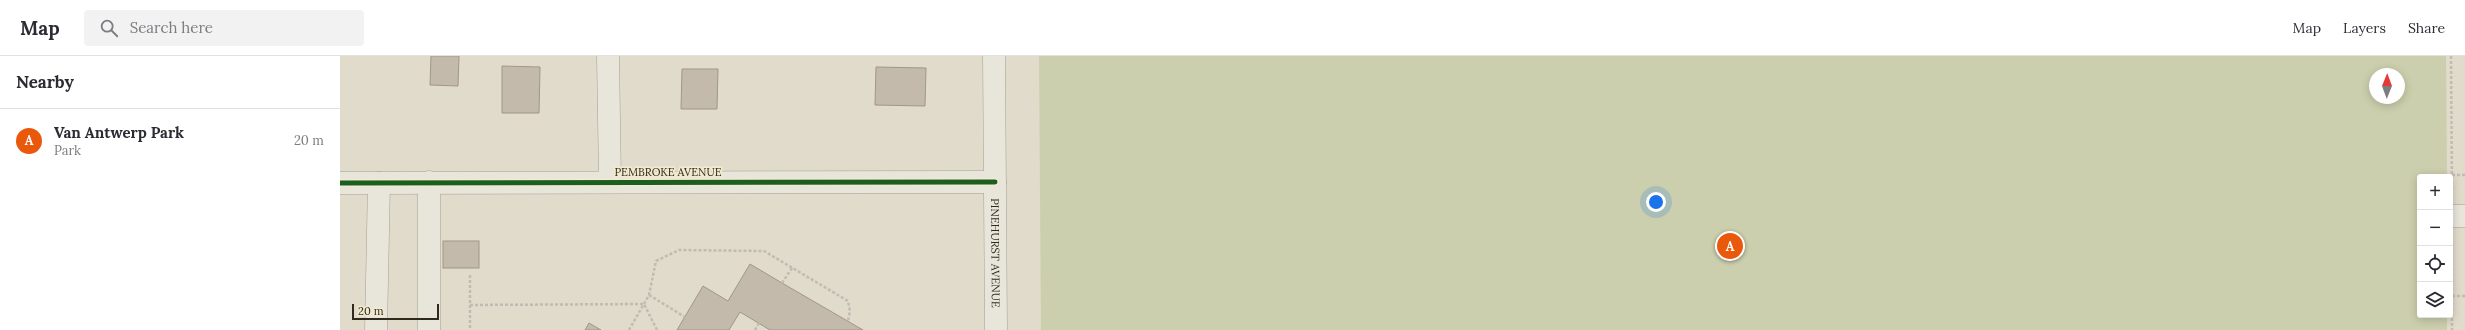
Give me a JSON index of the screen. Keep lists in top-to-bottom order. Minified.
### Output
{"streets":{"street":["PEMBROKE AVENUE","PINEHURST AVENUE"]},"crossings":[["PEMBROKE AVENUE","PINEHURST AVENUE"]],"scale_bar":"20 m","north":"top","page":{"header":"Map","search":"Search here","nav":["Map","Layers","Share"],"heading":"Nearby","list":[{"mark":"A","name":"Van Antwerp Park","note":"Park","value":"20 m"}],"map_buttons":["+","−"],"pins":"A","scale":"20 m"}}
